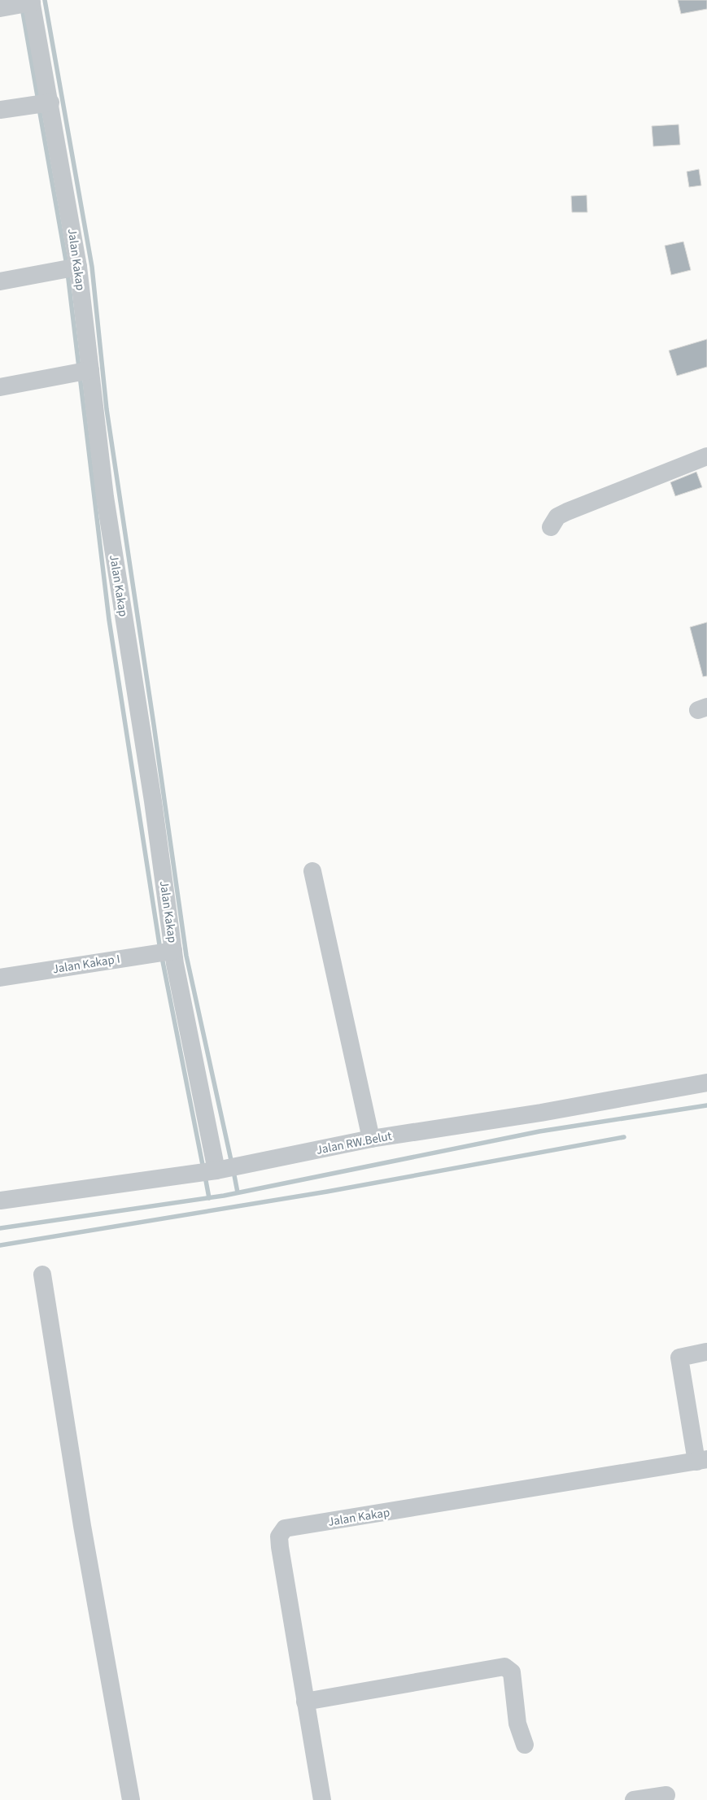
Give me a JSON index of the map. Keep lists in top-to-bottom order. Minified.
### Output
{"streets":{"street":["Jalan Kakap","Jalan Kakap I","Jalan RW.Belut"]},"crossings":[["Jalan Kakap","Jalan Kakap I"],["Jalan Kakap","Jalan RW.Belut"]]}
